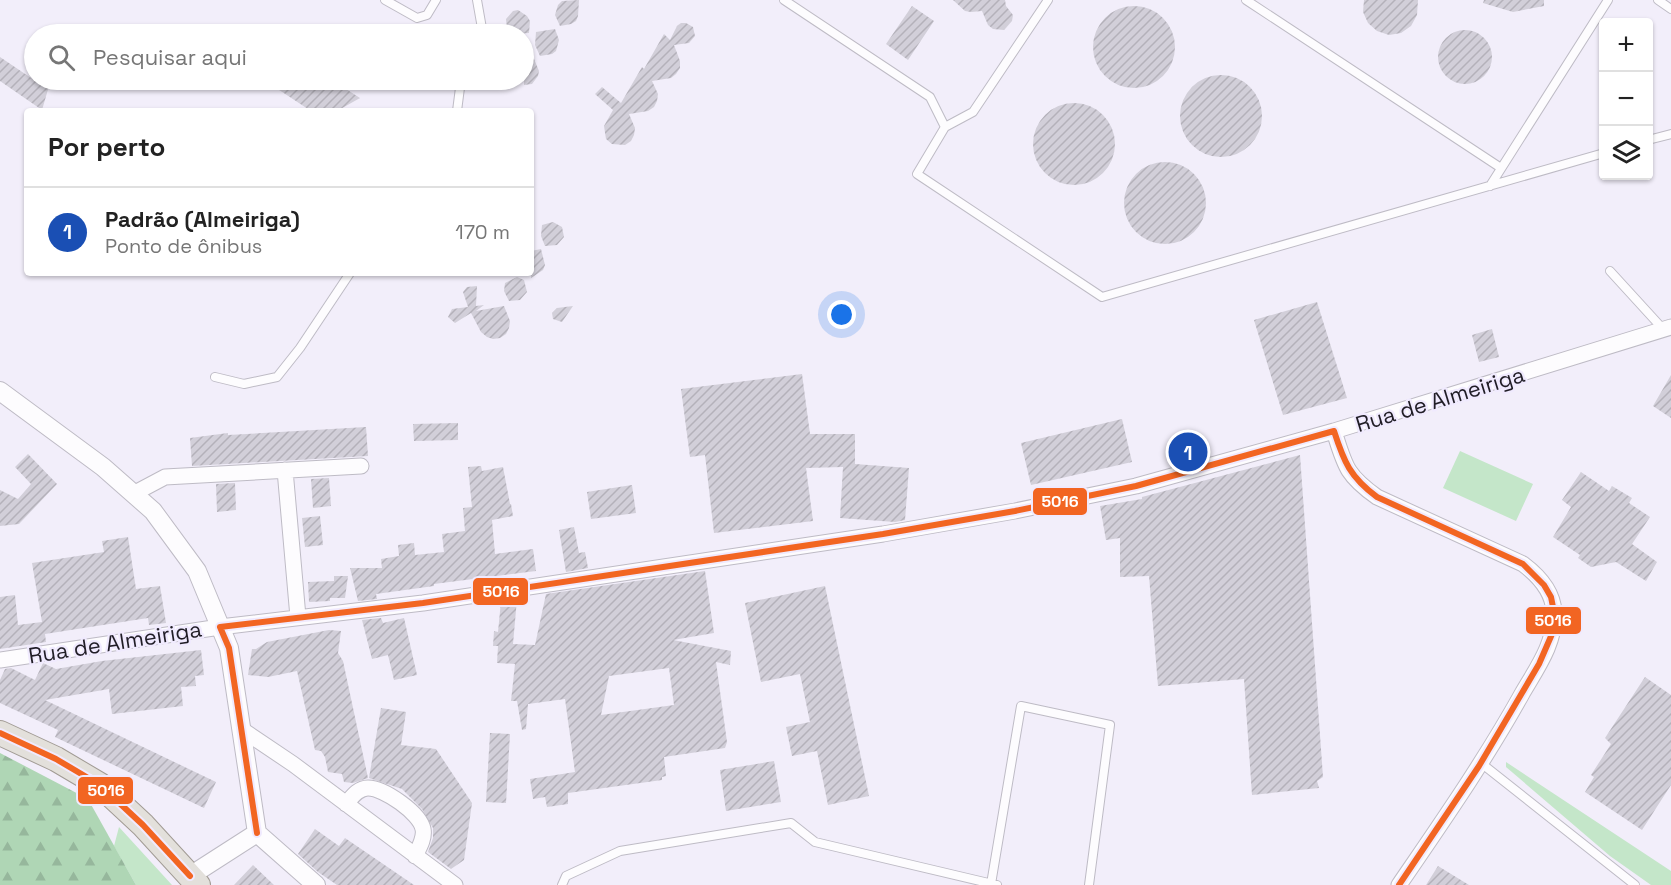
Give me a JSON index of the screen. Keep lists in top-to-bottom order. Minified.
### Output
{"streets":{"street":["Rua de Almeiriga"]},"lines":["transit line 5016"],"page":{"map_buttons":["+","−"],"search":"Pesquisar aqui","heading":"Por perto","list":[{"mark":"1","name":"Padrão (Almeiriga)","note":"Ponto de ônibus","value":"170 m"}],"pins":"1"}}
